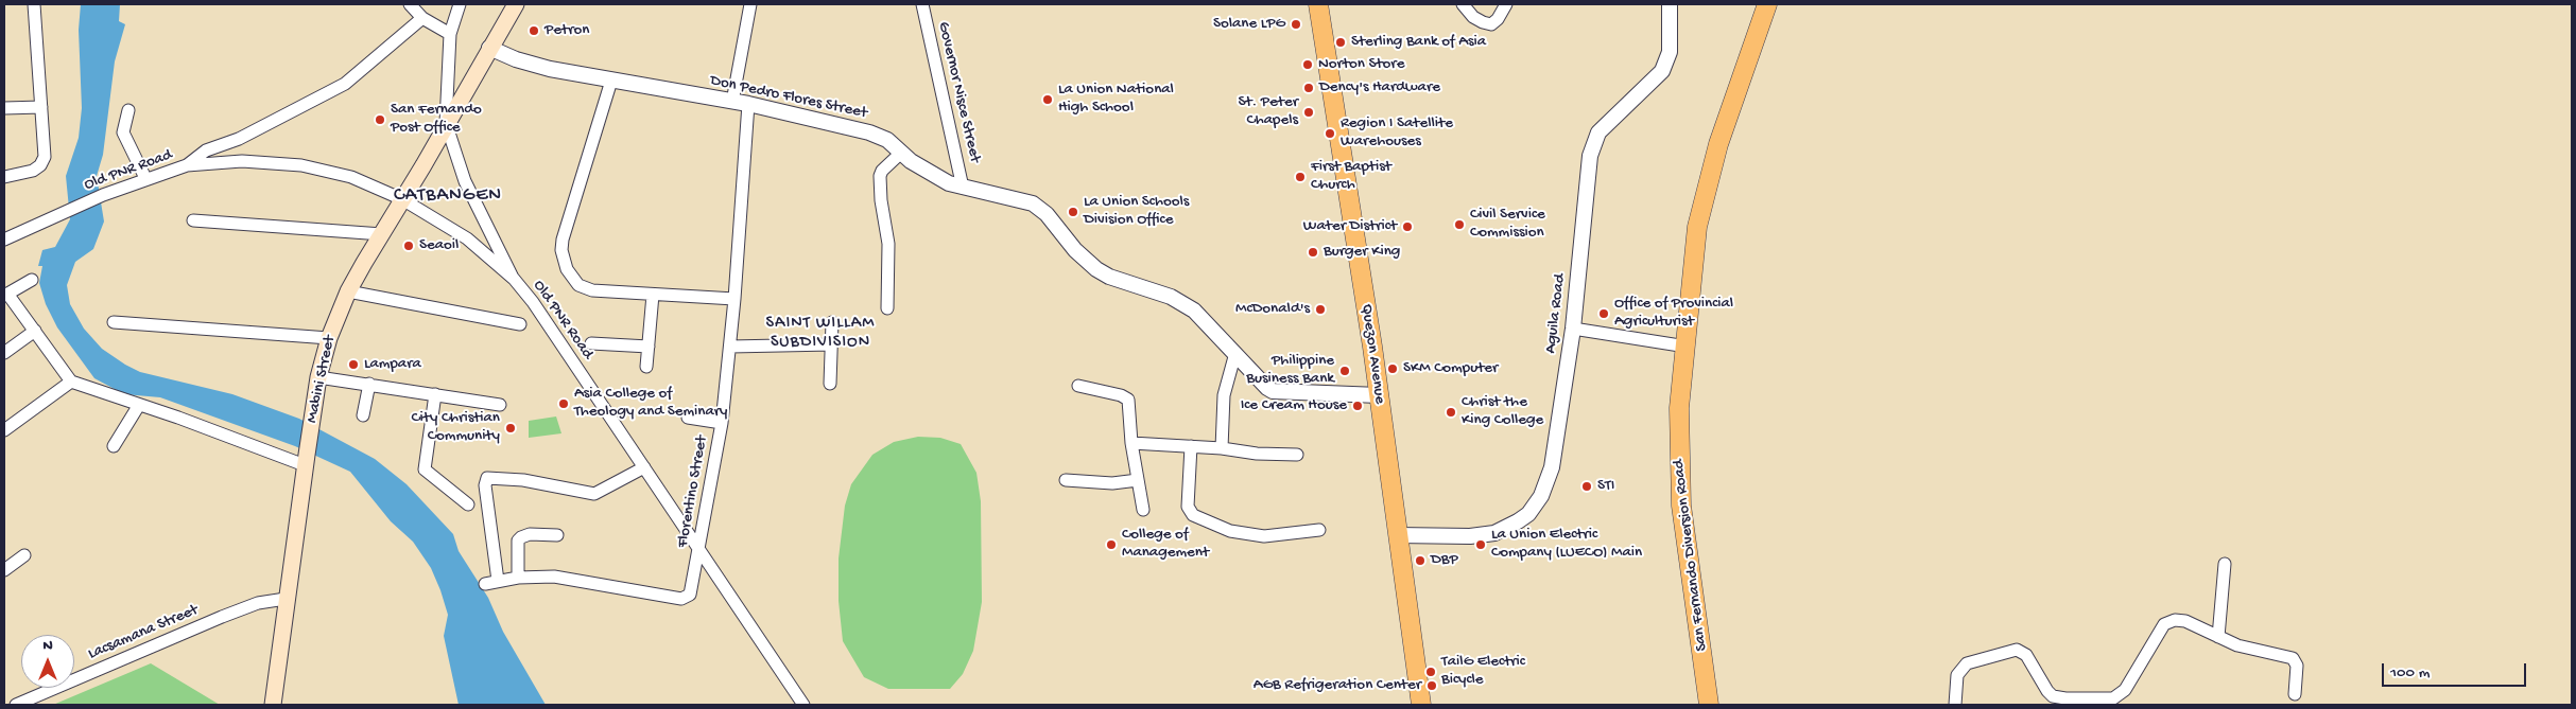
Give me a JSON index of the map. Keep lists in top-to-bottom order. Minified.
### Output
{"streets":{"main road":["Quezon Avenue","Mabini Street","San Fernando Diversion Road"],"street":["Governor Nisce Street","Don Pedro Flores Street","Old PNR Road","Aguila Road","Florentino Street","Lacsamana Street"]},"crossings":[["Governor Nisce Street","Don Pedro Flores Street"],["Don Pedro Flores Street","Quezon Avenue"],["Don Pedro Flores Street","Mabini Street"],["Don Pedro Flores Street","Florentino Street"],["Old PNR Road","Mabini Street"],["Old PNR Road","Florentino Street"],["Aguila Road","Quezon Avenue"],["Mabini Street","Lacsamana Street"]],"districts":["CATBANGEN","SAINT WILLAM SUBDIVISION"],"places":["Solane LPG","Petron","Sterling Bank of Asia","Norton Store","Dency's Hardware","La Union National High School","St. Peter Chapels","San Fernando Post Office","Region I Satellite Warehouses","First Baptist Church","La Union Schools Division Office","Civil Service Commission","Water District","Seaoil","Burger King","McDonald's","Office of Provincial Agriculturist","Lampara","SKM Computer","Philippine Business Bank","Asia College of Theology and Seminary","Ice Cream House","Christ the King College","City Christian Community","STI","College of Management","La Union Electric Company (LUECO) Main","DBP","TailG Electric Bicycle","AGB Refrigeration Center"],"scale_bar":"100 m","north":"top"}
